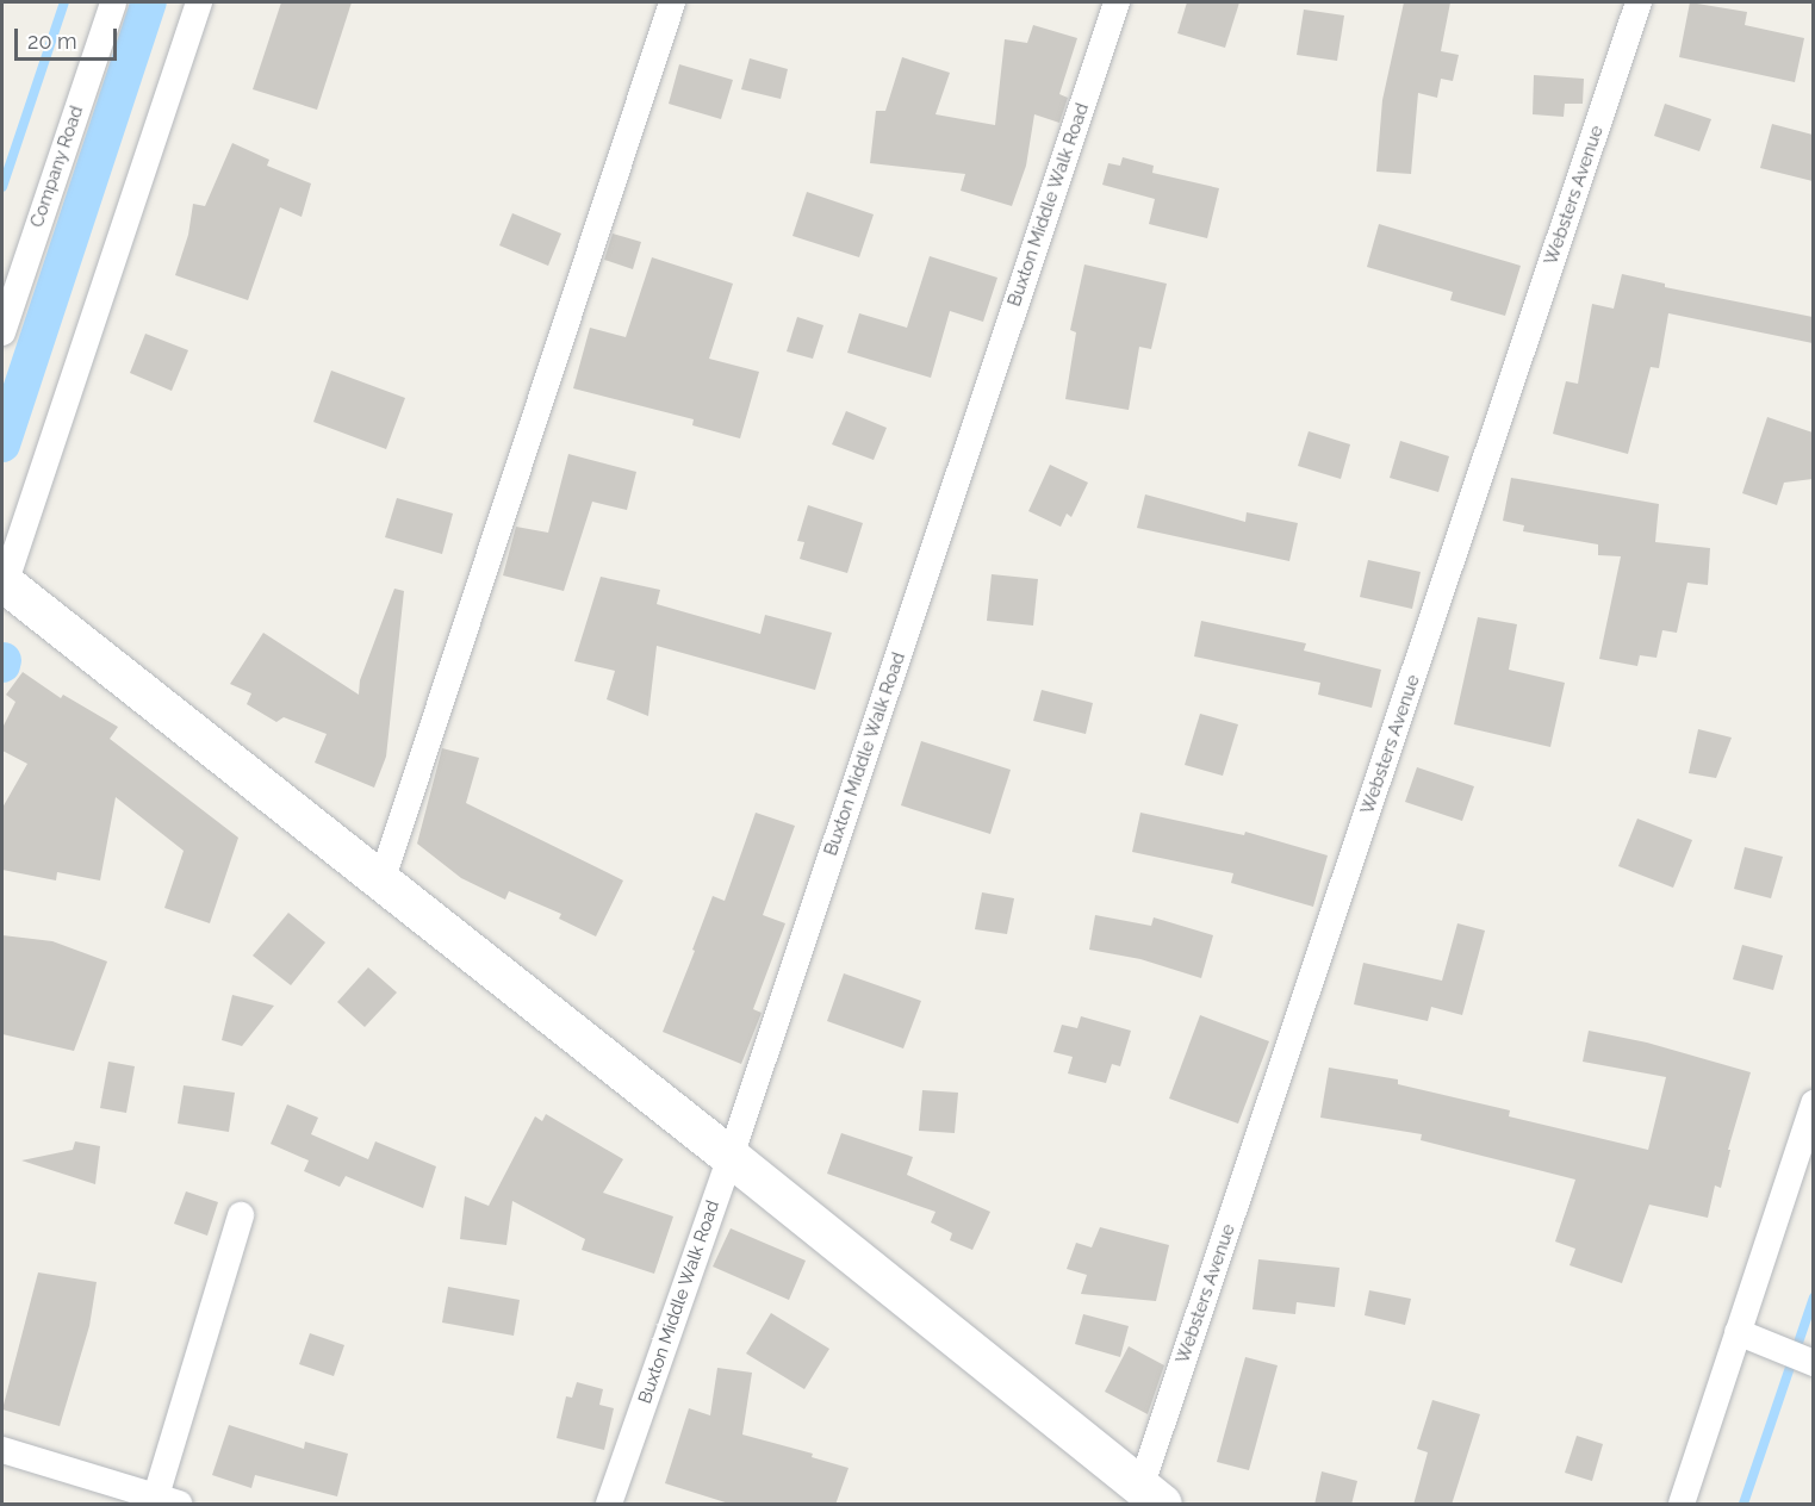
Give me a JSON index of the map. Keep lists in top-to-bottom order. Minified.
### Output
{"streets":{"street":["Company Road","Websters Avenue","Buxton Middle Walk Road"]},"scale_bar":"20 m"}
